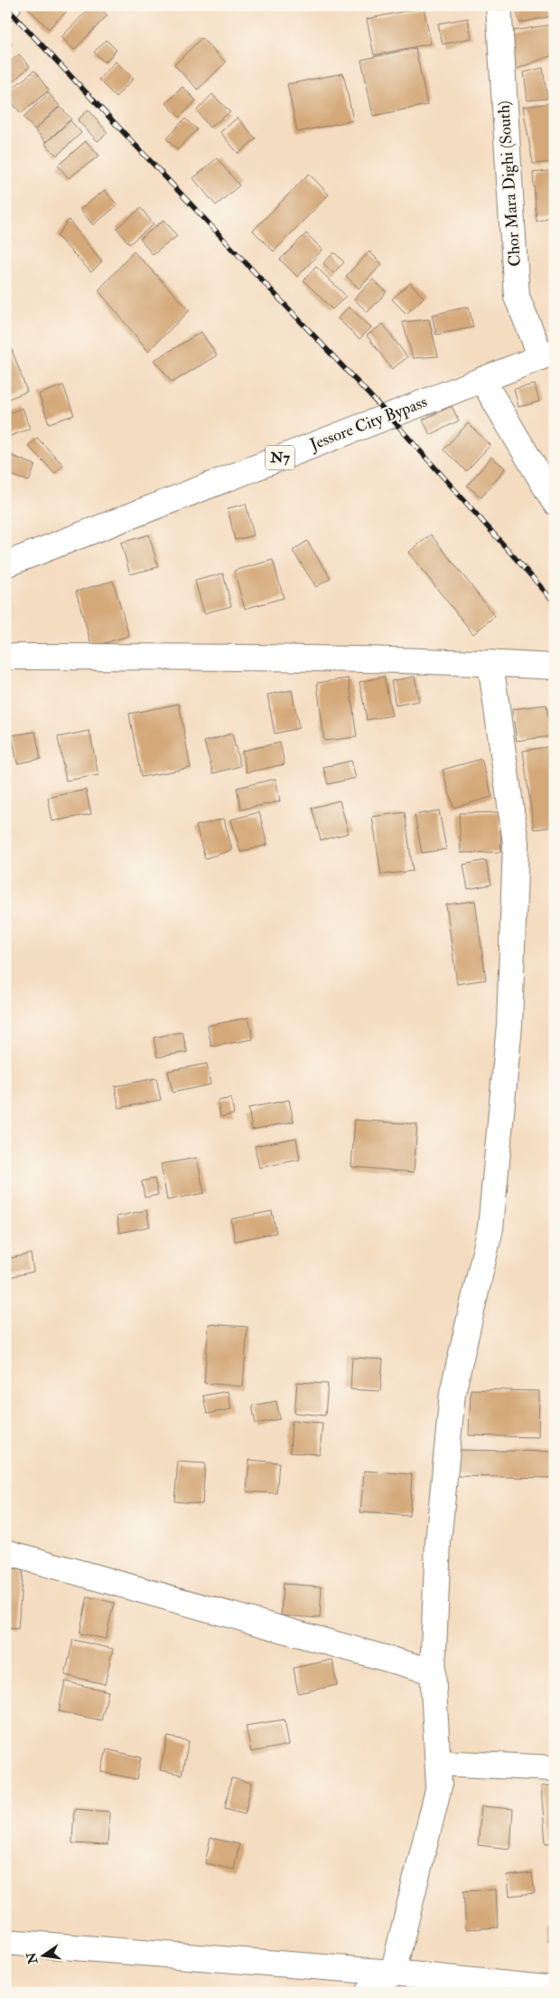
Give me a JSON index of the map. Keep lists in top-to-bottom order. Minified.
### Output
{"streets":{"main road":["Chor Mara Dighi (South)","Jessore City Bypass","N7"]},"crossings":[["Chor Mara Dighi (South)","Jessore City Bypass"]],"north":"left"}
